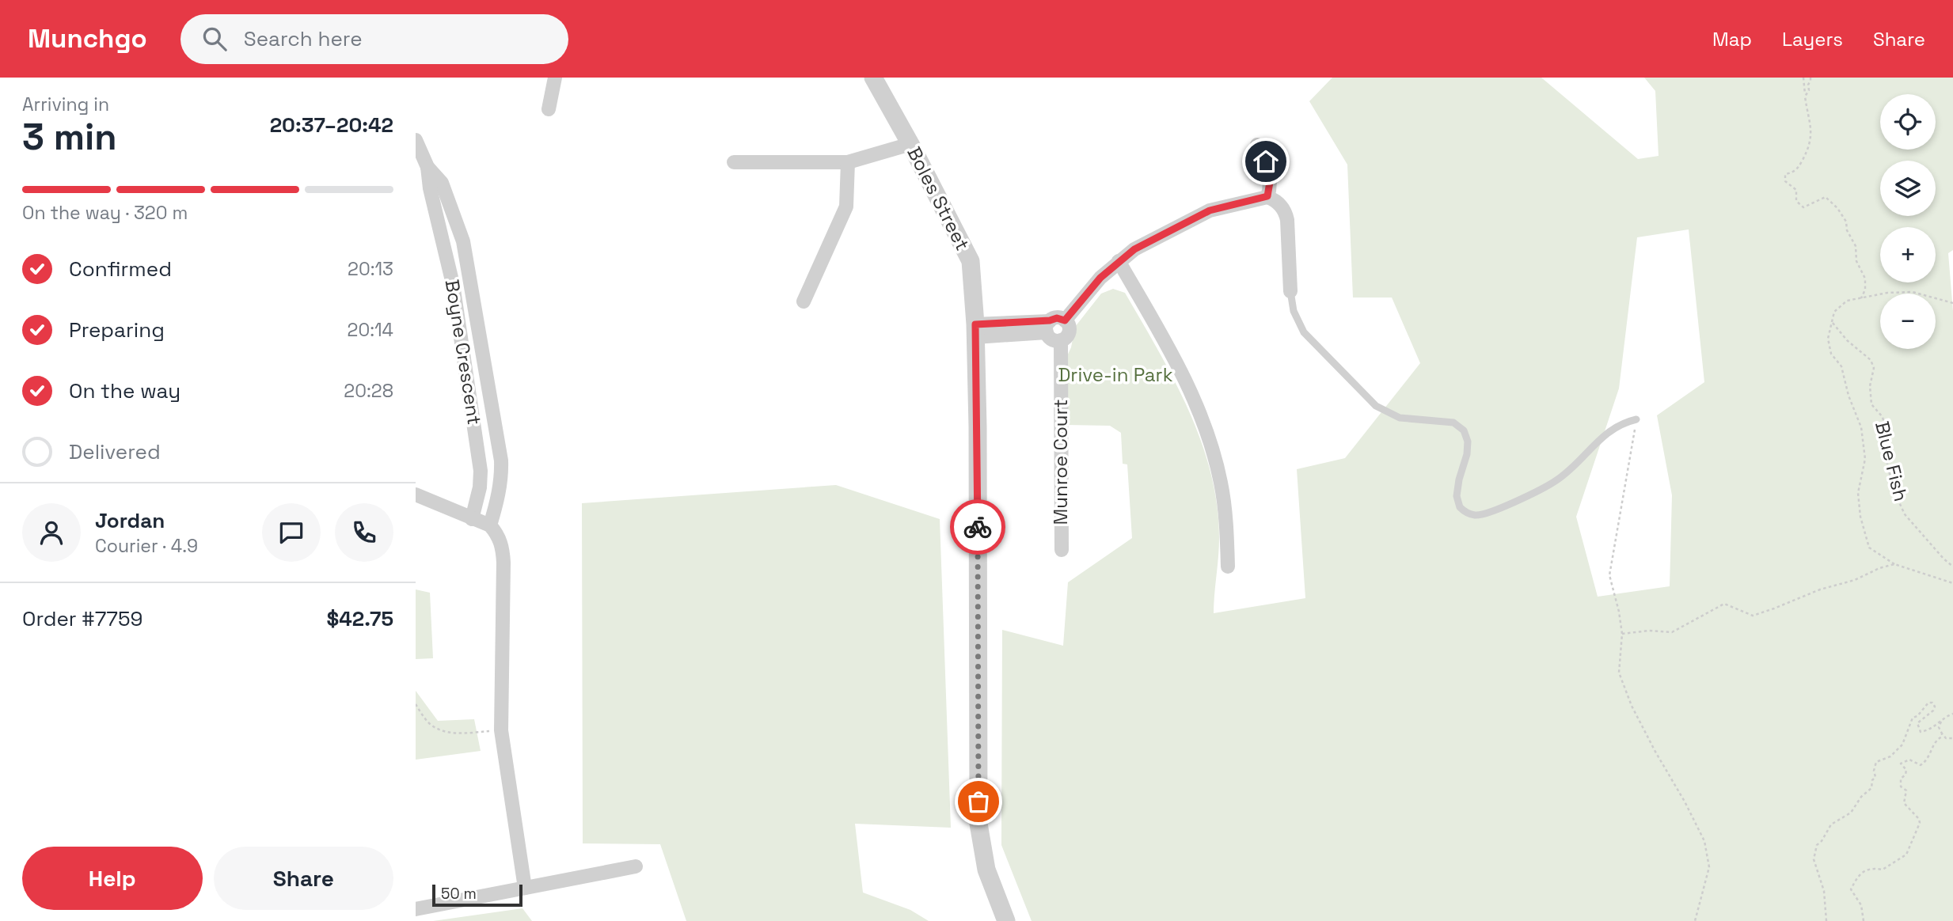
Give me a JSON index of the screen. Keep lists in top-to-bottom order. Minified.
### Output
{"streets":{"street":["Boles Street","Boyne Crescent","Munroe Court"],"path":["Blue Fish"]},"parks":["Drive-in Park"],"scale_bar":"50 m","page":{"header":"Munchgo","search":"Search here","nav":["Map","Layers","Share"],"heading":["3 min","Arriving in","20:37–20:42"],"panel":["Jordan","Courier · 4.9","Order #7759","$42.75"],"map_buttons":["+","−"],"bar":"On the way · 320 m","list":[["Confirmed","20:13"],["Preparing","20:14"],["On the way","20:28"],"Delivered"],"buttons":["Help","Share"],"scale":"50 m"}}
